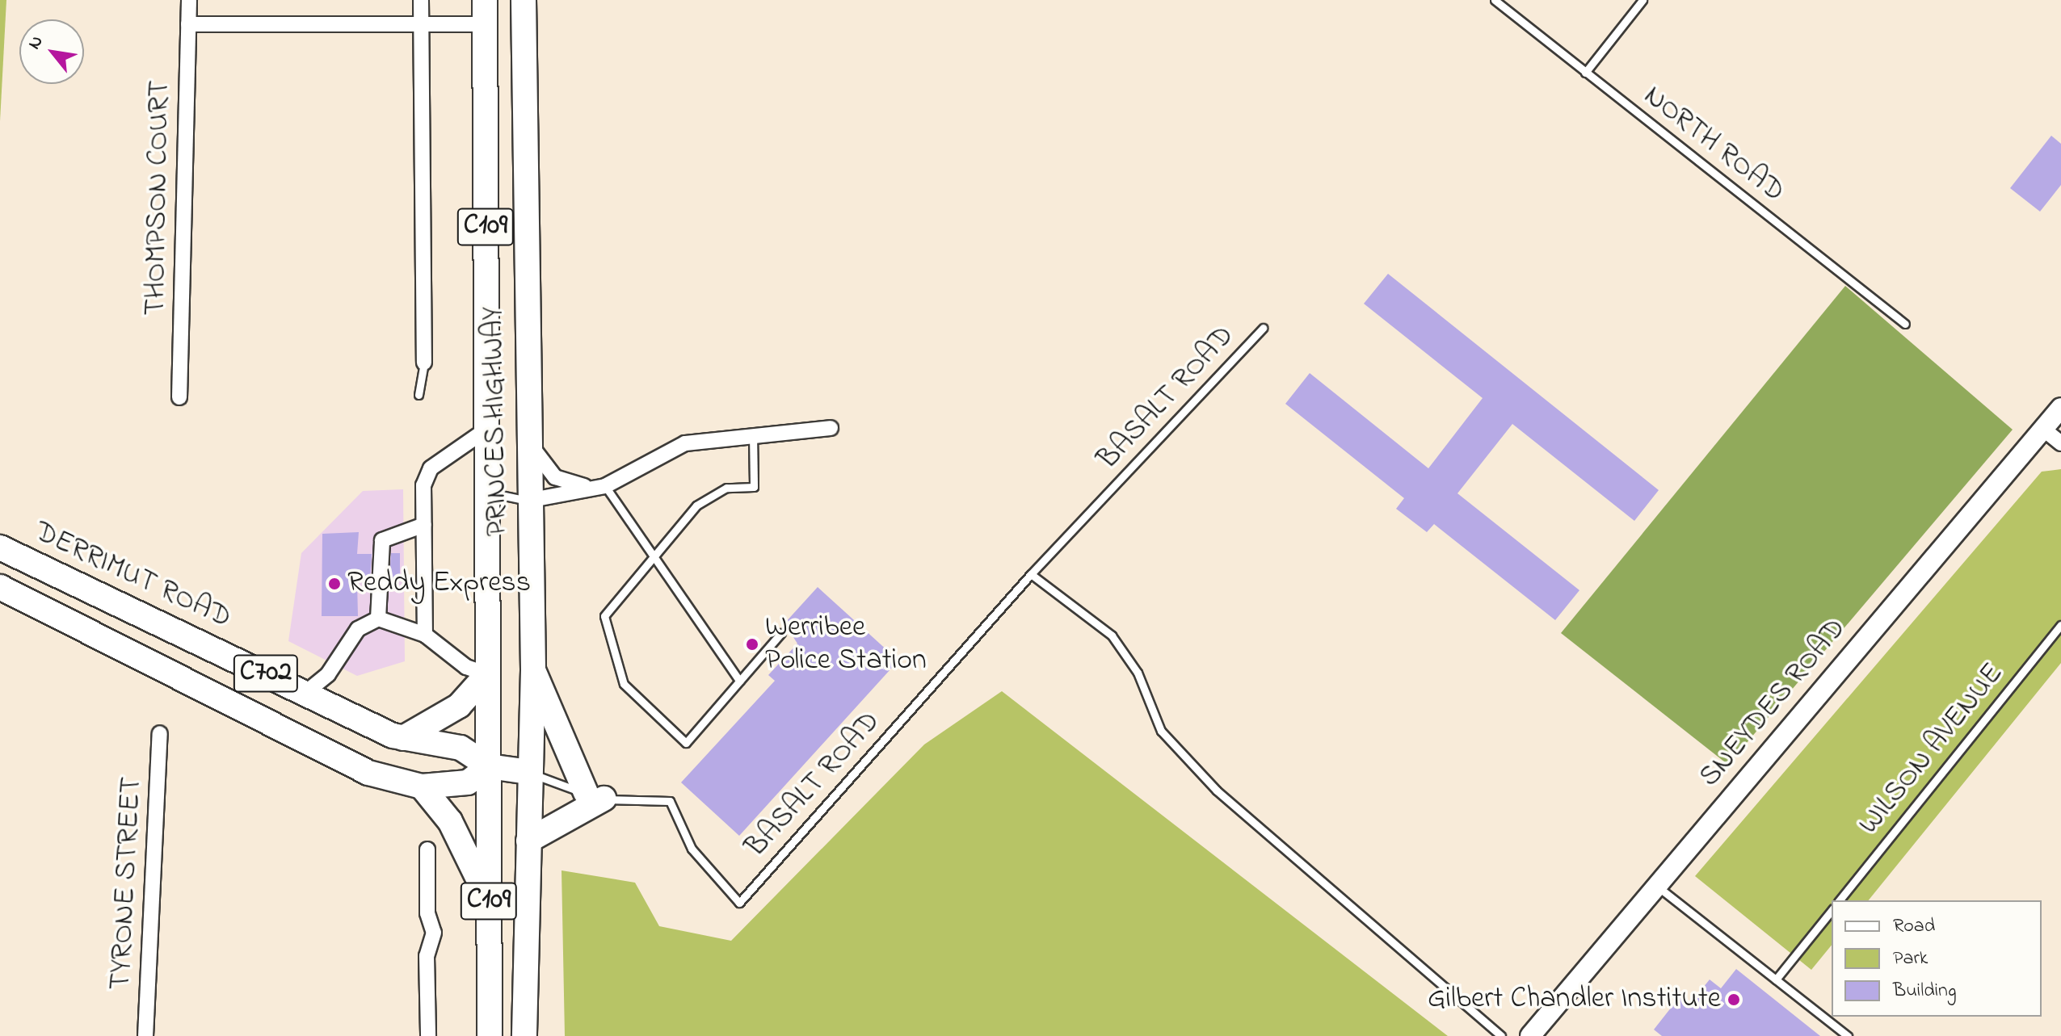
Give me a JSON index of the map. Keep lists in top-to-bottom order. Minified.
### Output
{"streets":{"highway":["C109","PRINCES HIGHWAY","DERRIMUT ROAD","C702"],"main road":["SNEYDES ROAD"],"street":["THOMPSON COURT","TYRONE STREET"],"lane":["NORTH ROAD","BASALT ROAD","WILSON AVENUE"]},"crossings":[["BASALT ROAD","PRINCES HIGHWAY"],["BASALT ROAD","C702"],["PRINCES HIGHWAY","DERRIMUT ROAD"],["PRINCES HIGHWAY","C702"],["DERRIMUT ROAD","C702"]],"places":["Reddy Express","Werribee Police Station","Gilbert Chandler Institute"],"legend":["Road","Park","Building"],"north":"top left"}
